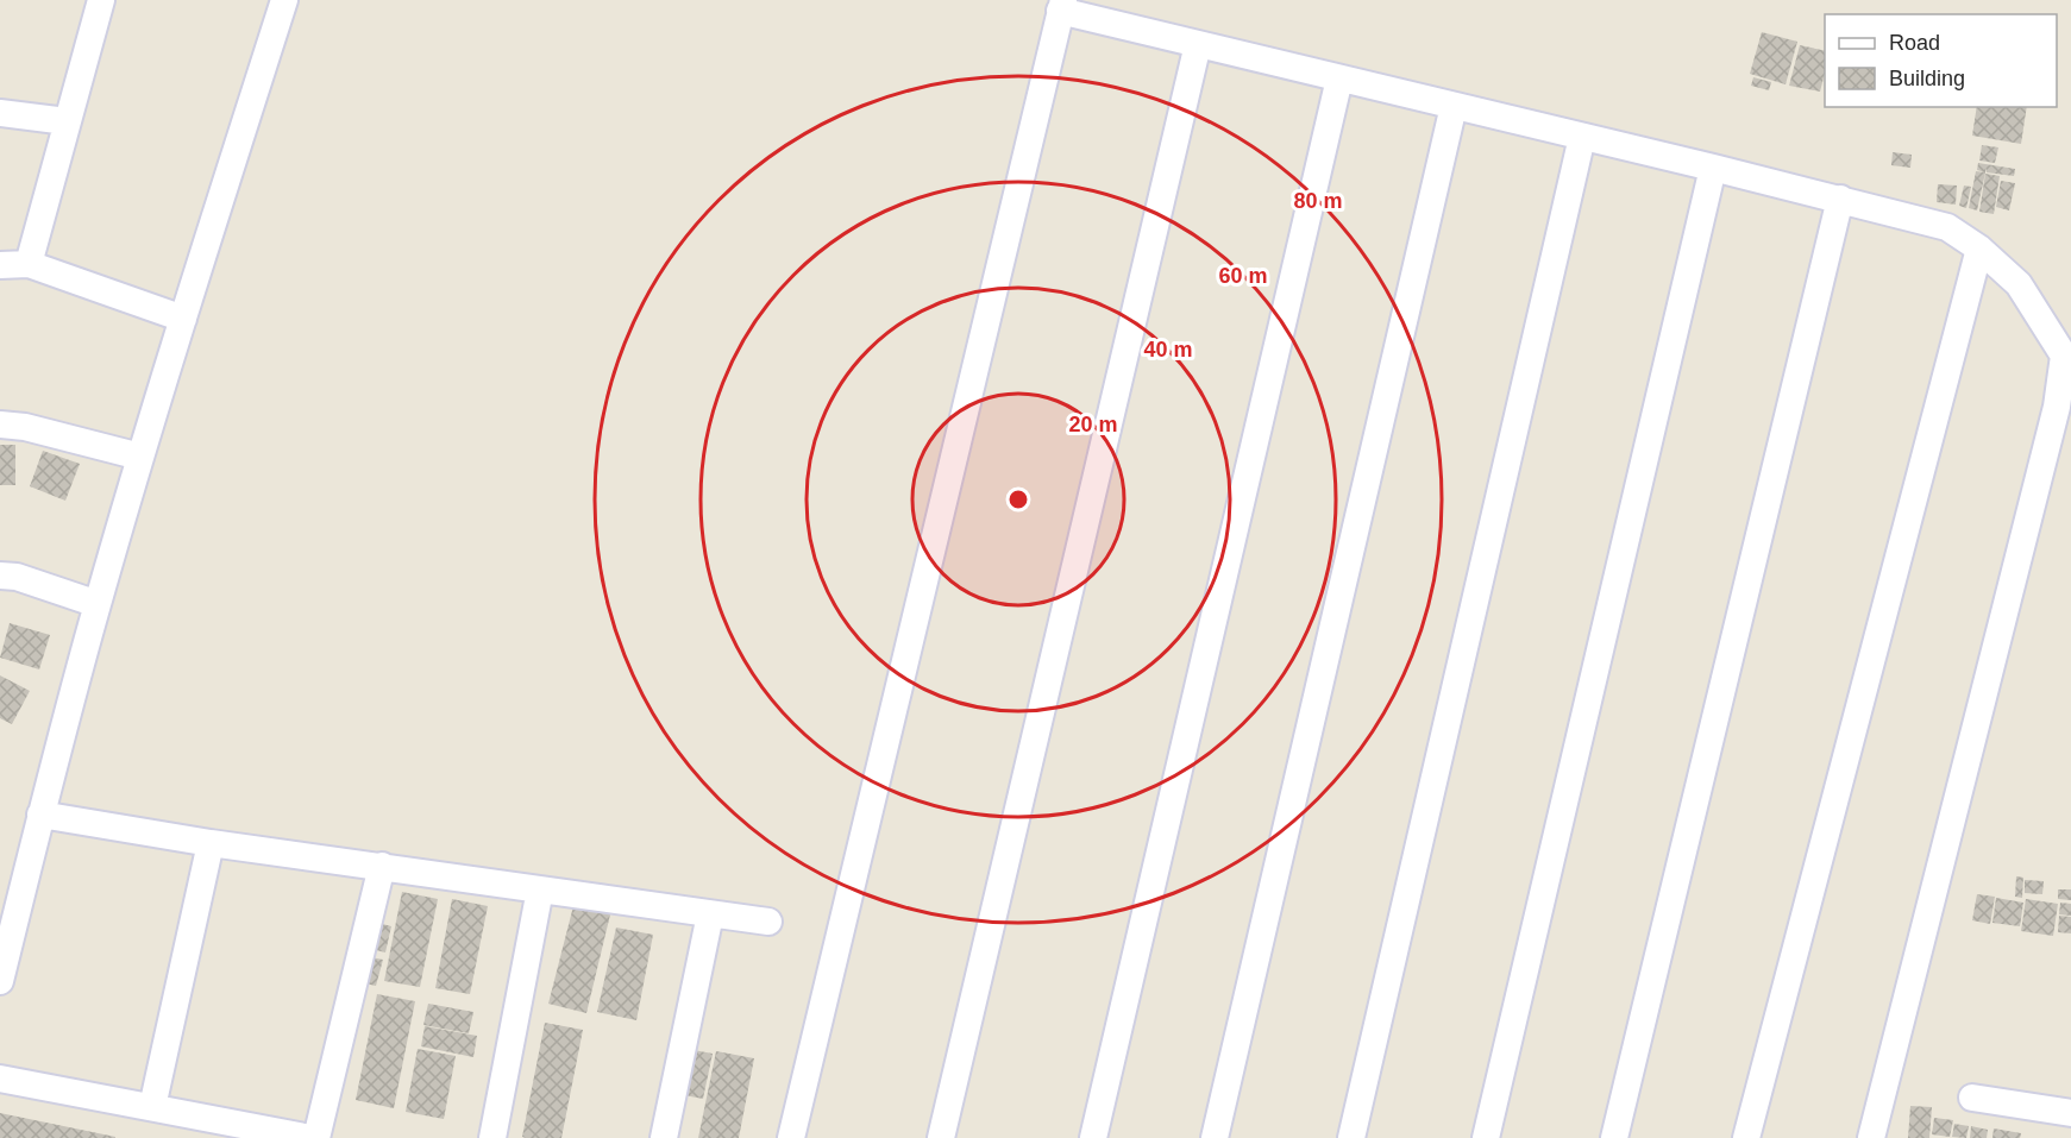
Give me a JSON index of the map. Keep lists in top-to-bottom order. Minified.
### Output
{"legend":["Road","Building"],"rings":["80 m","60 m","40 m","20 m"]}
